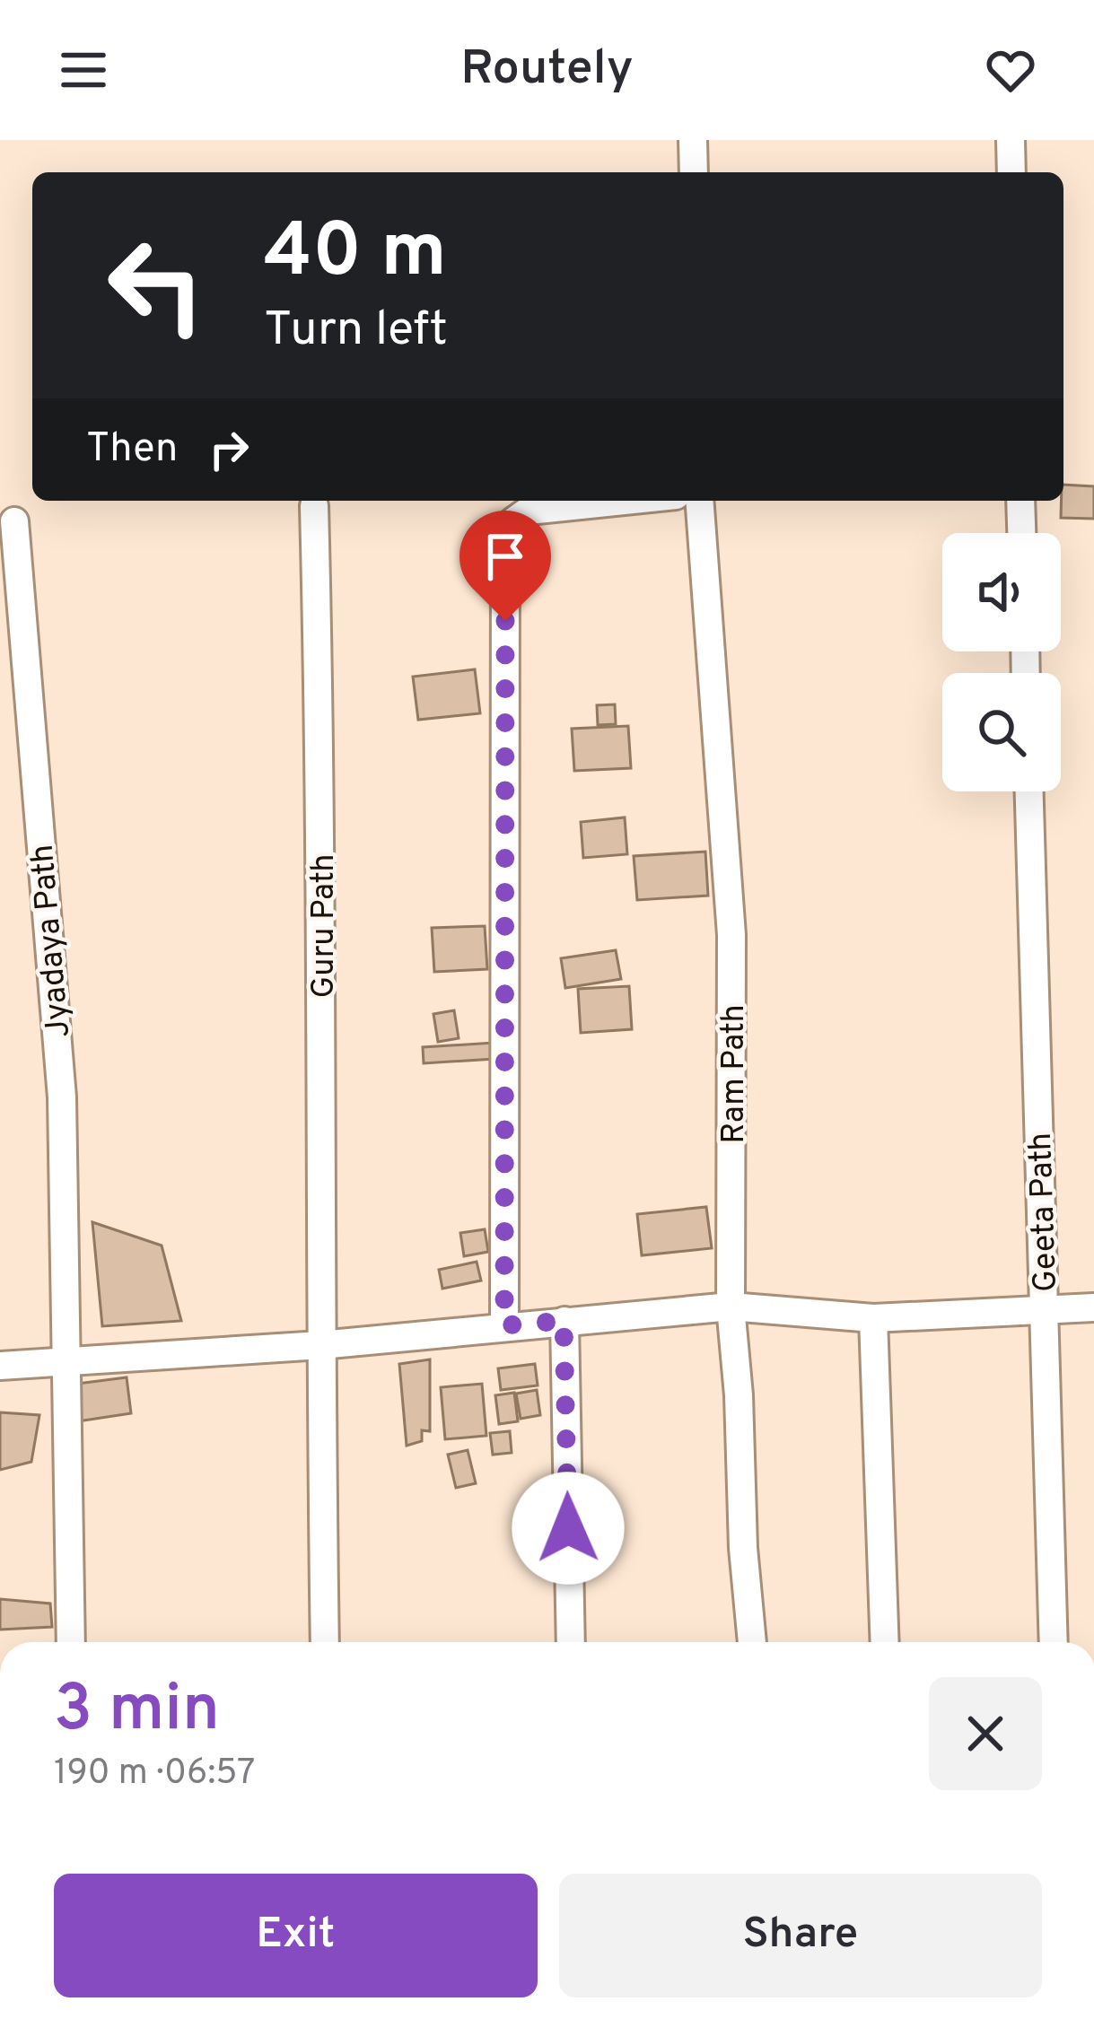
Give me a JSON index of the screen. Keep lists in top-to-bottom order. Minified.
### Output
{"streets":{"street":["Guru Path","Jyadaya Path","Ram Path","Geeta Path"]},"page":{"header":"Routely","turn":["40 m","Turn left"],"then":"Then","heading":["3 min","190 m · 06:57"],"buttons":["Exit","Share"]}}
